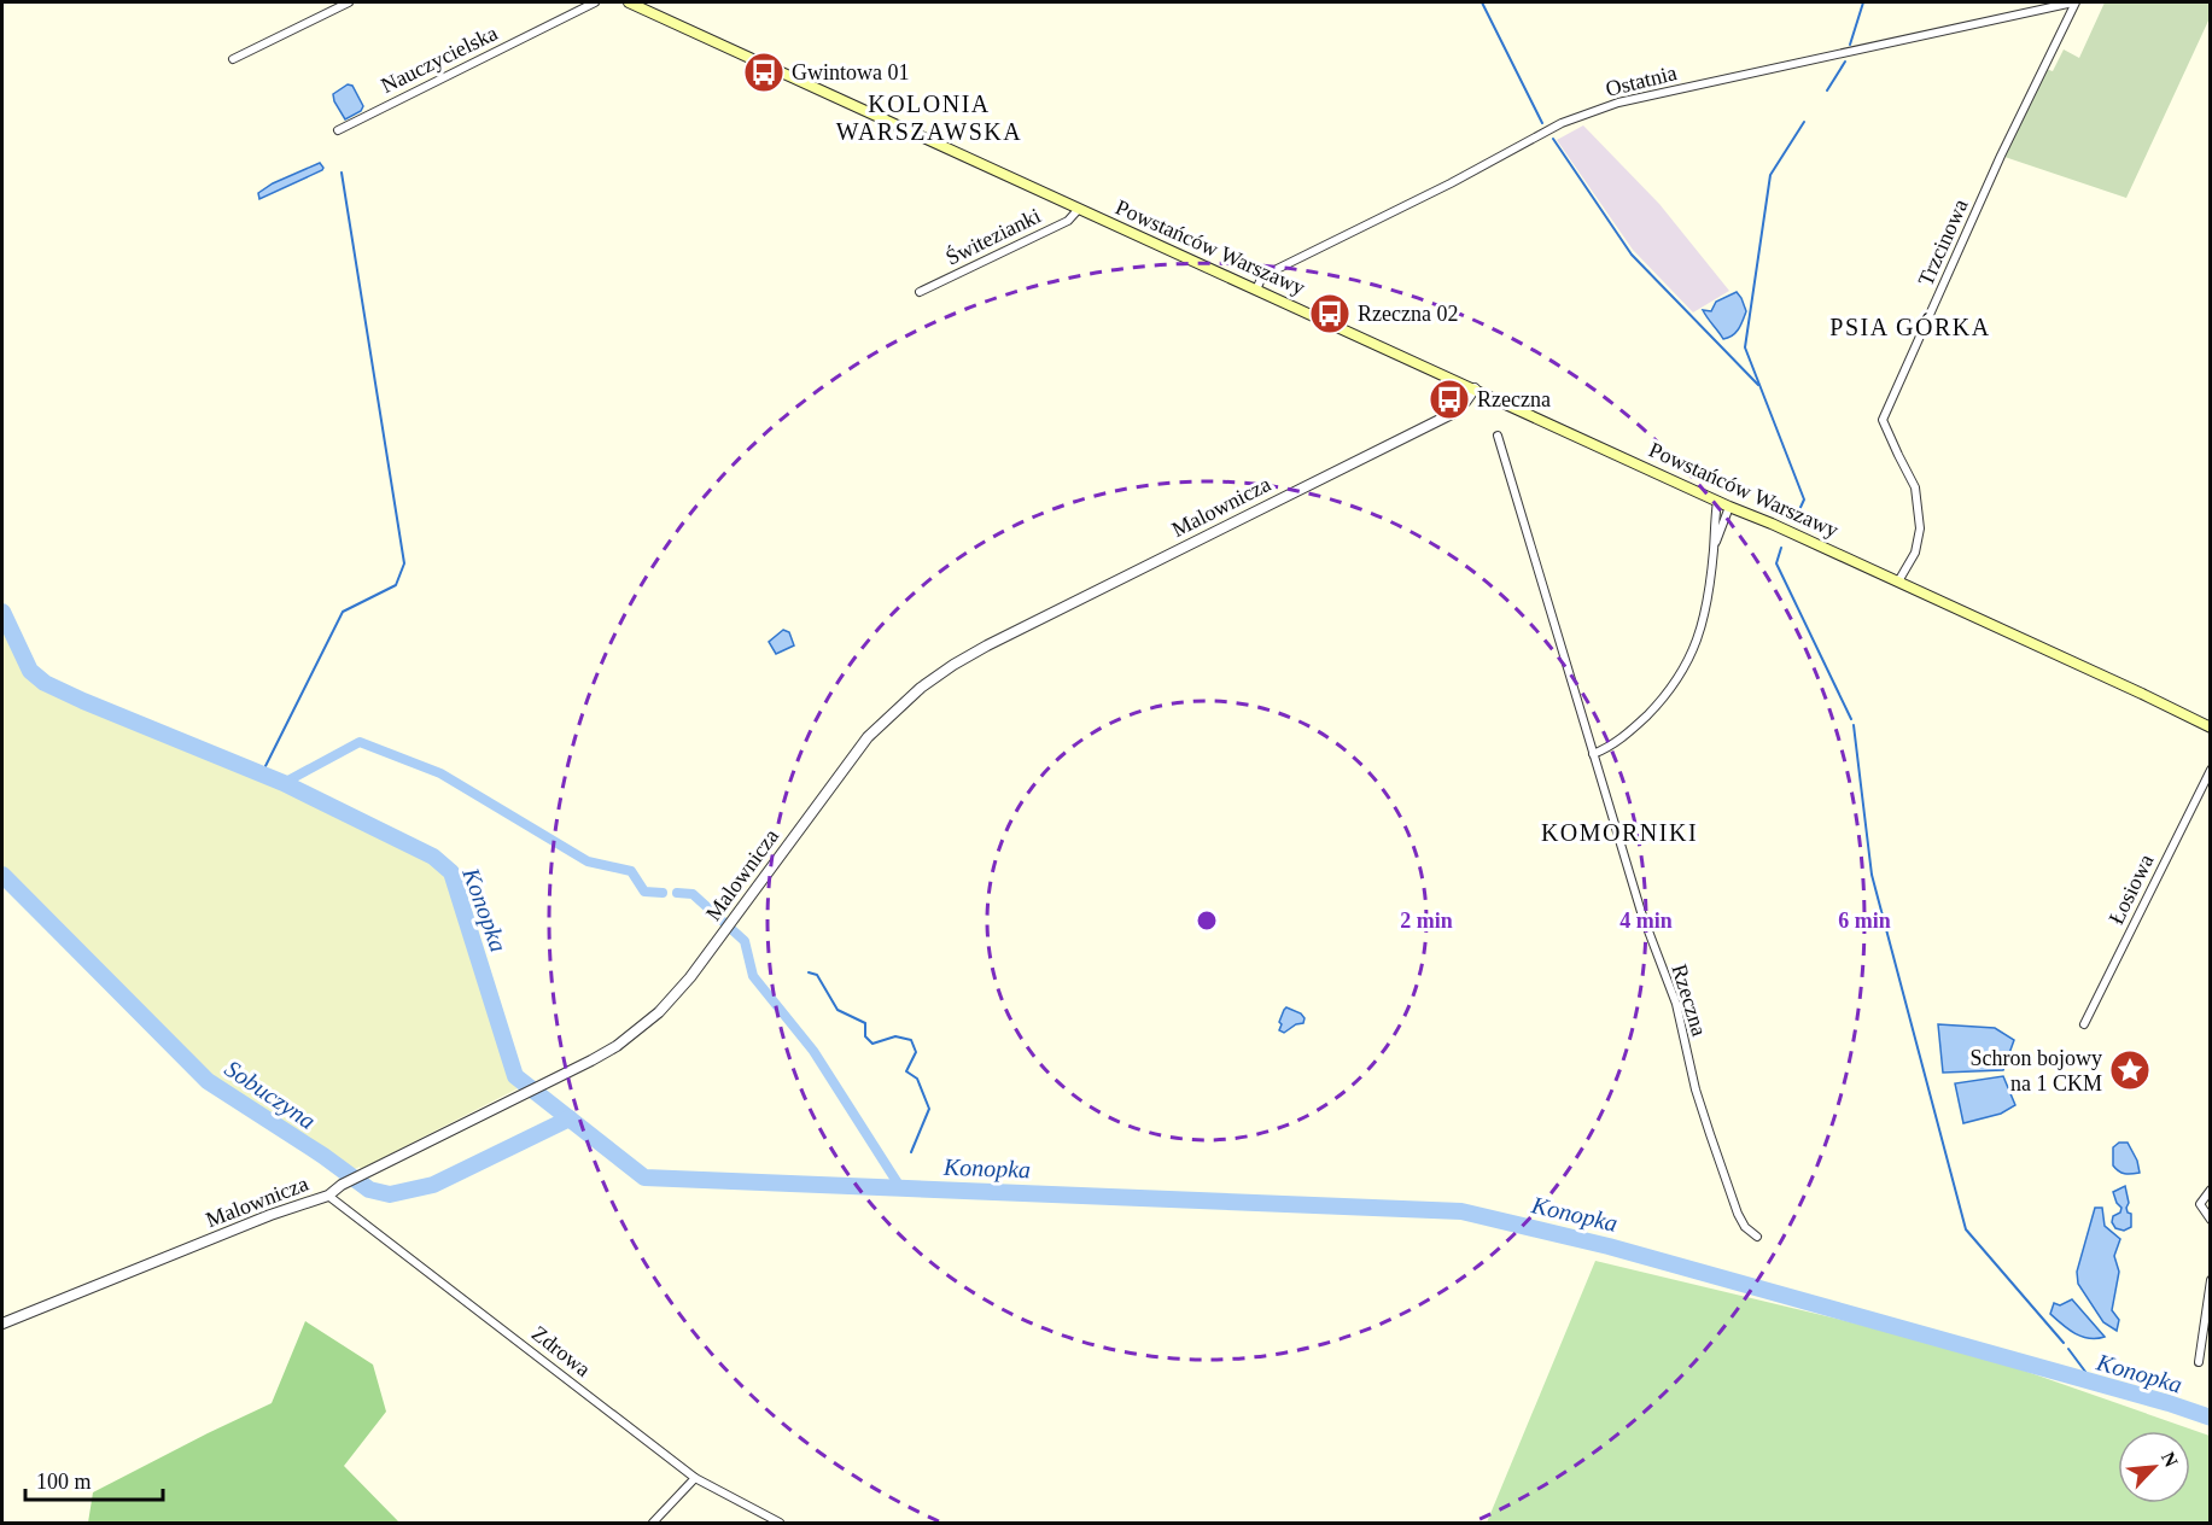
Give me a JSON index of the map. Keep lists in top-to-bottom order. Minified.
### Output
{"streets":{"main road":["Powstańców Warszawy"],"street":["Nauczycielska","Ostatnia","Świtezianki","Trzcinowa","Malownicza","Łosiowa","Rzeczna","Zdrowa"]},"crossings":[["Ostatnia","Trzcinowa"],["Ostatnia","Powstańców Warszawy"],["Świtezianki","Powstańców Warszawy"],["Trzcinowa","Powstańców Warszawy"],["Powstańców Warszawy","Malownicza"],["Malownicza","Zdrowa"]],"districts":["KOLONIA WARSZAWSKA","PSIA GÓRKA","KOMORNIKI"],"water":["Konopka","Sobuczyna"],"places":{"bus stop":["Gwintowa 01","Rzeczna 02","Rzeczna"],"place":["Schron bojowy na 1 CKM"]},"scale_bar":"100 m","north":"top right","rings":["2 min","4 min","6 min"]}
